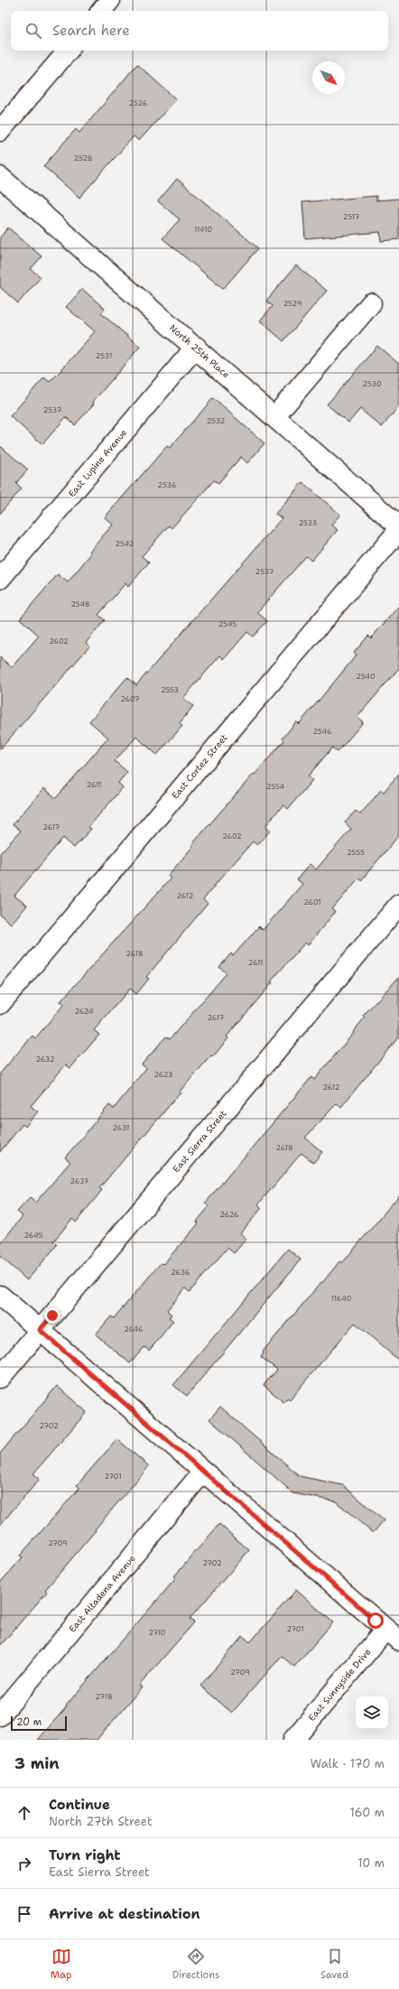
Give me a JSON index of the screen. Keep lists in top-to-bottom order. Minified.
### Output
{"streets":{"street":["North 25th Place","East Lupine Avenue","East Cortez Street","East Sierra Street","East Altadena Avenue","East Sunnyside Drive"]},"crossings":[["North 25th Place","East Lupine Avenue"]],"house_numbers":["2526","2528","2517","11410","2529","2531","2530","2537","2532","2536","2533","2542","2537","2548","2545","2602","2540","2553","2607","2546","2611","2554","2617","2602","2555","2612","2601","2618","2611","2624","2617","2632","2623","2612","2631","2618","2637","2626","2645","2636","11640","2646","2702","2701","2709","2702","2701","2710","2709","2718"],"scale_bar":"20 m","north":"bottom right","page":{"search":"Search here","scale":"20 m","heading":["3 min","Walk · 170 m"],"list":[["Continue","North 27th Street","160 m"],["Turn right","East Sierra Street","10 m"],"Arrive at destination"],"nav":["Map","Directions","Saved"]}}
